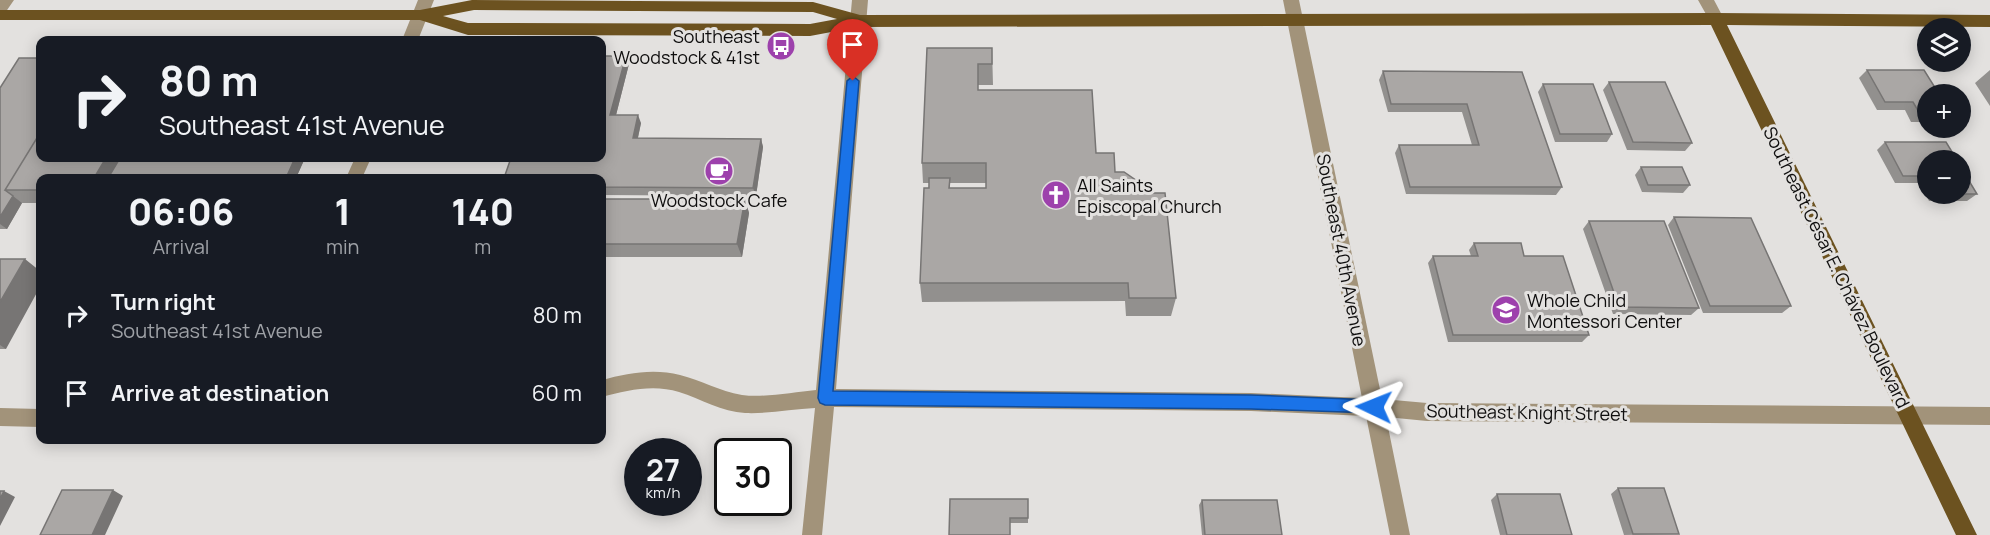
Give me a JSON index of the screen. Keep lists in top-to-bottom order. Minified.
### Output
{"streets":{"main road":["Southeast César E. Chávez Boulevard"],"street":["Southeast 40th Avenue","Southeast Knight Street"]},"crossings":[["Southeast 40th Avenue","Southeast Knight Street"],["Southeast César E. Chávez Boulevard","Southeast Knight Street"]],"places":{"bus stop":["Southeast Woodstock & 41st"],"cafe":["Woodstock Cafe"],"church":["All Saints Episcopal Church"],"school or university":["Whole Child Montessori Center"]},"page":{"map_buttons":["+","−"],"turn":["80 m","Southeast 41st Avenue"],"eta":["06:06","Arrival","1","min","140","m"],"list":[{"name":"Turn right","note":"Southeast 41st Avenue","value":"80 m"},{"name":"Arrive at destination","value":"60 m"}],"speed":"27 km/h","limit":"30"}}
